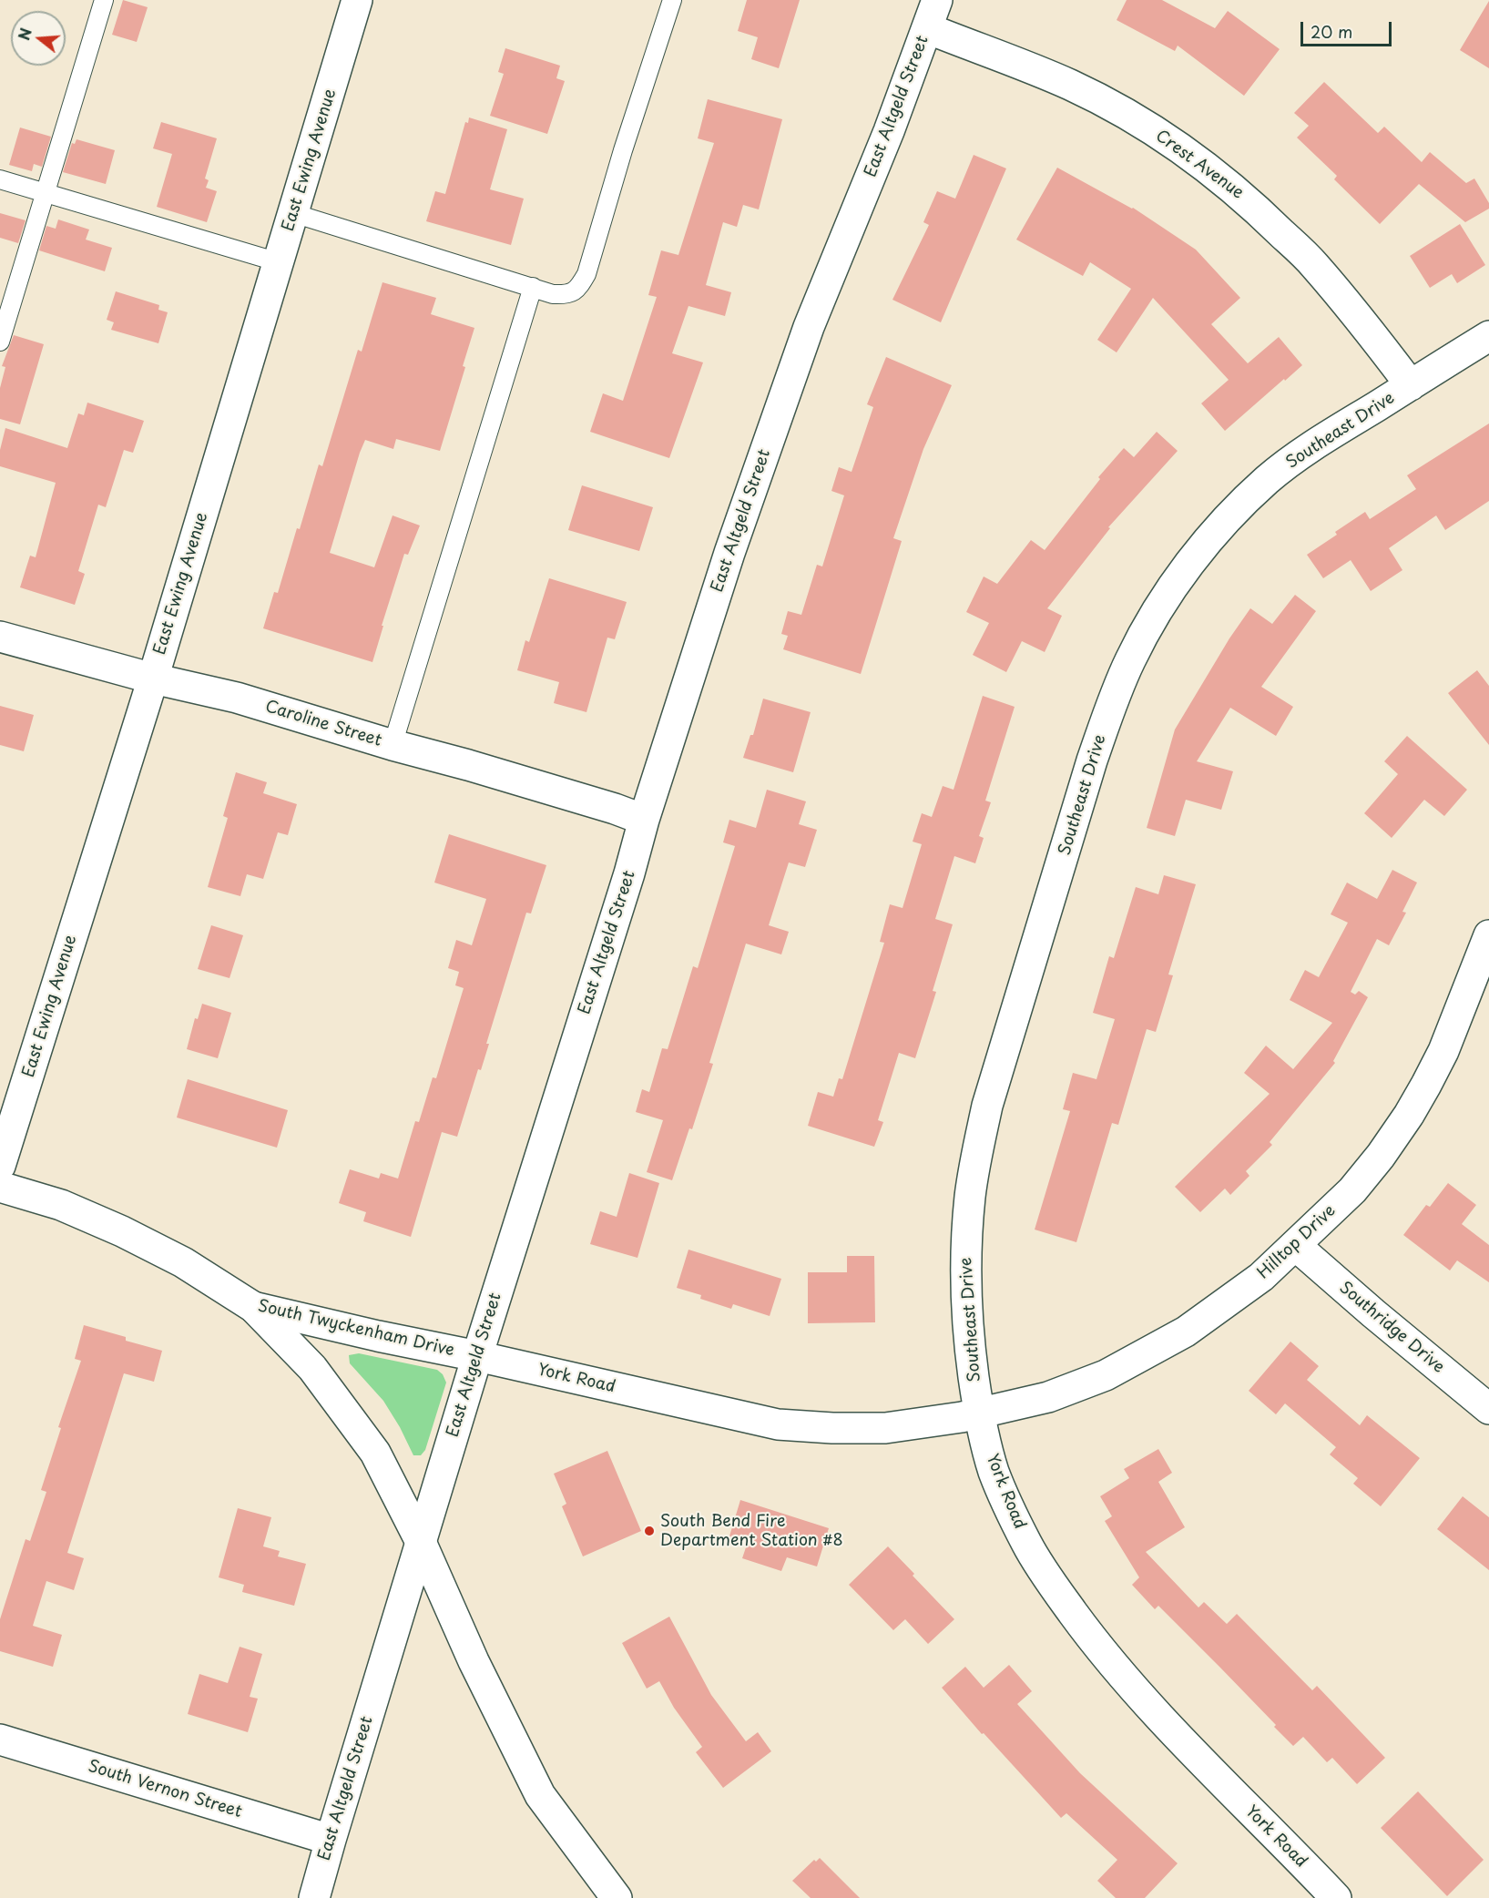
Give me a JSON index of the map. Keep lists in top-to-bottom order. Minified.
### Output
{"streets":{"street":["East Altgeld Street","East Ewing Avenue","Crest Avenue","Southeast Drive","Caroline Street","Hilltop Drive","Southridge Drive","South Twyckenham Drive","York Road","South Vernon Street"]},"crossings":[["East Altgeld Street","Crest Avenue"],["East Altgeld Street","Caroline Street"],["East Altgeld Street","South Twyckenham Drive"],["East Altgeld Street","York Road"],["East Altgeld Street","South Vernon Street"],["East Ewing Avenue","Caroline Street"],["Crest Avenue","Southeast Drive"],["Southeast Drive","Hilltop Drive"],["Southeast Drive","York Road"],["Hilltop Drive","Southridge Drive"],["Hilltop Drive","York Road"],["South Twyckenham Drive","York Road"]],"places":["South Bend Fire Department Station #8"],"scale_bar":"20 m","north":"left"}
